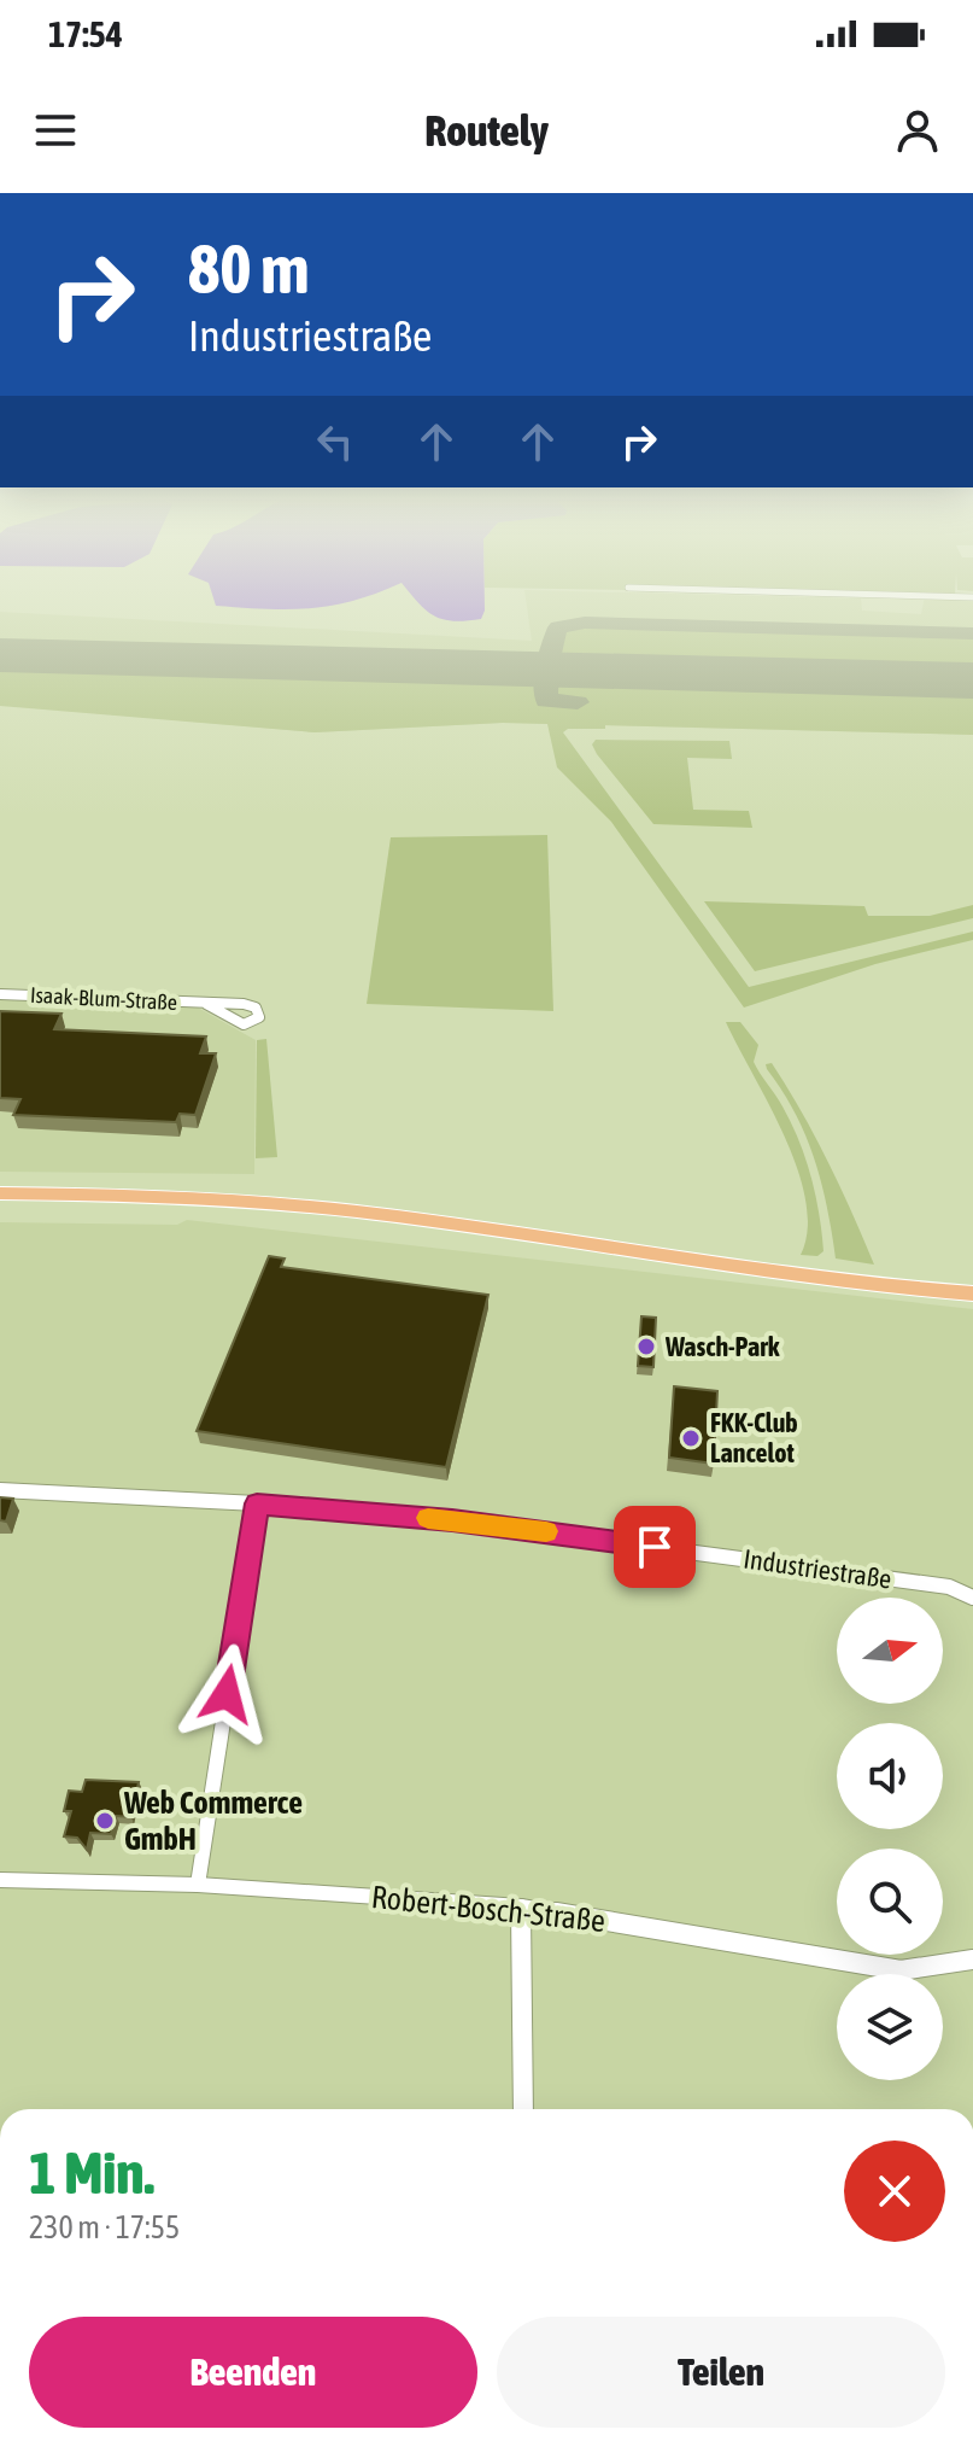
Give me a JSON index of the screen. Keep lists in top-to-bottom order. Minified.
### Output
{"streets":{"street":["Isaak-Blum-Straße","Industriestraße","Robert-Bosch-Straße"]},"places":["Wasch-Park","FKK-Club Lancelot","Web Commerce GmbH"],"north":"right","page":{"status":"17:54","header":"Routely","turn":["80 m","Industriestraße"],"heading":["1 Min.","230 m · 17:55"],"buttons":["Beenden","Teilen"]}}
